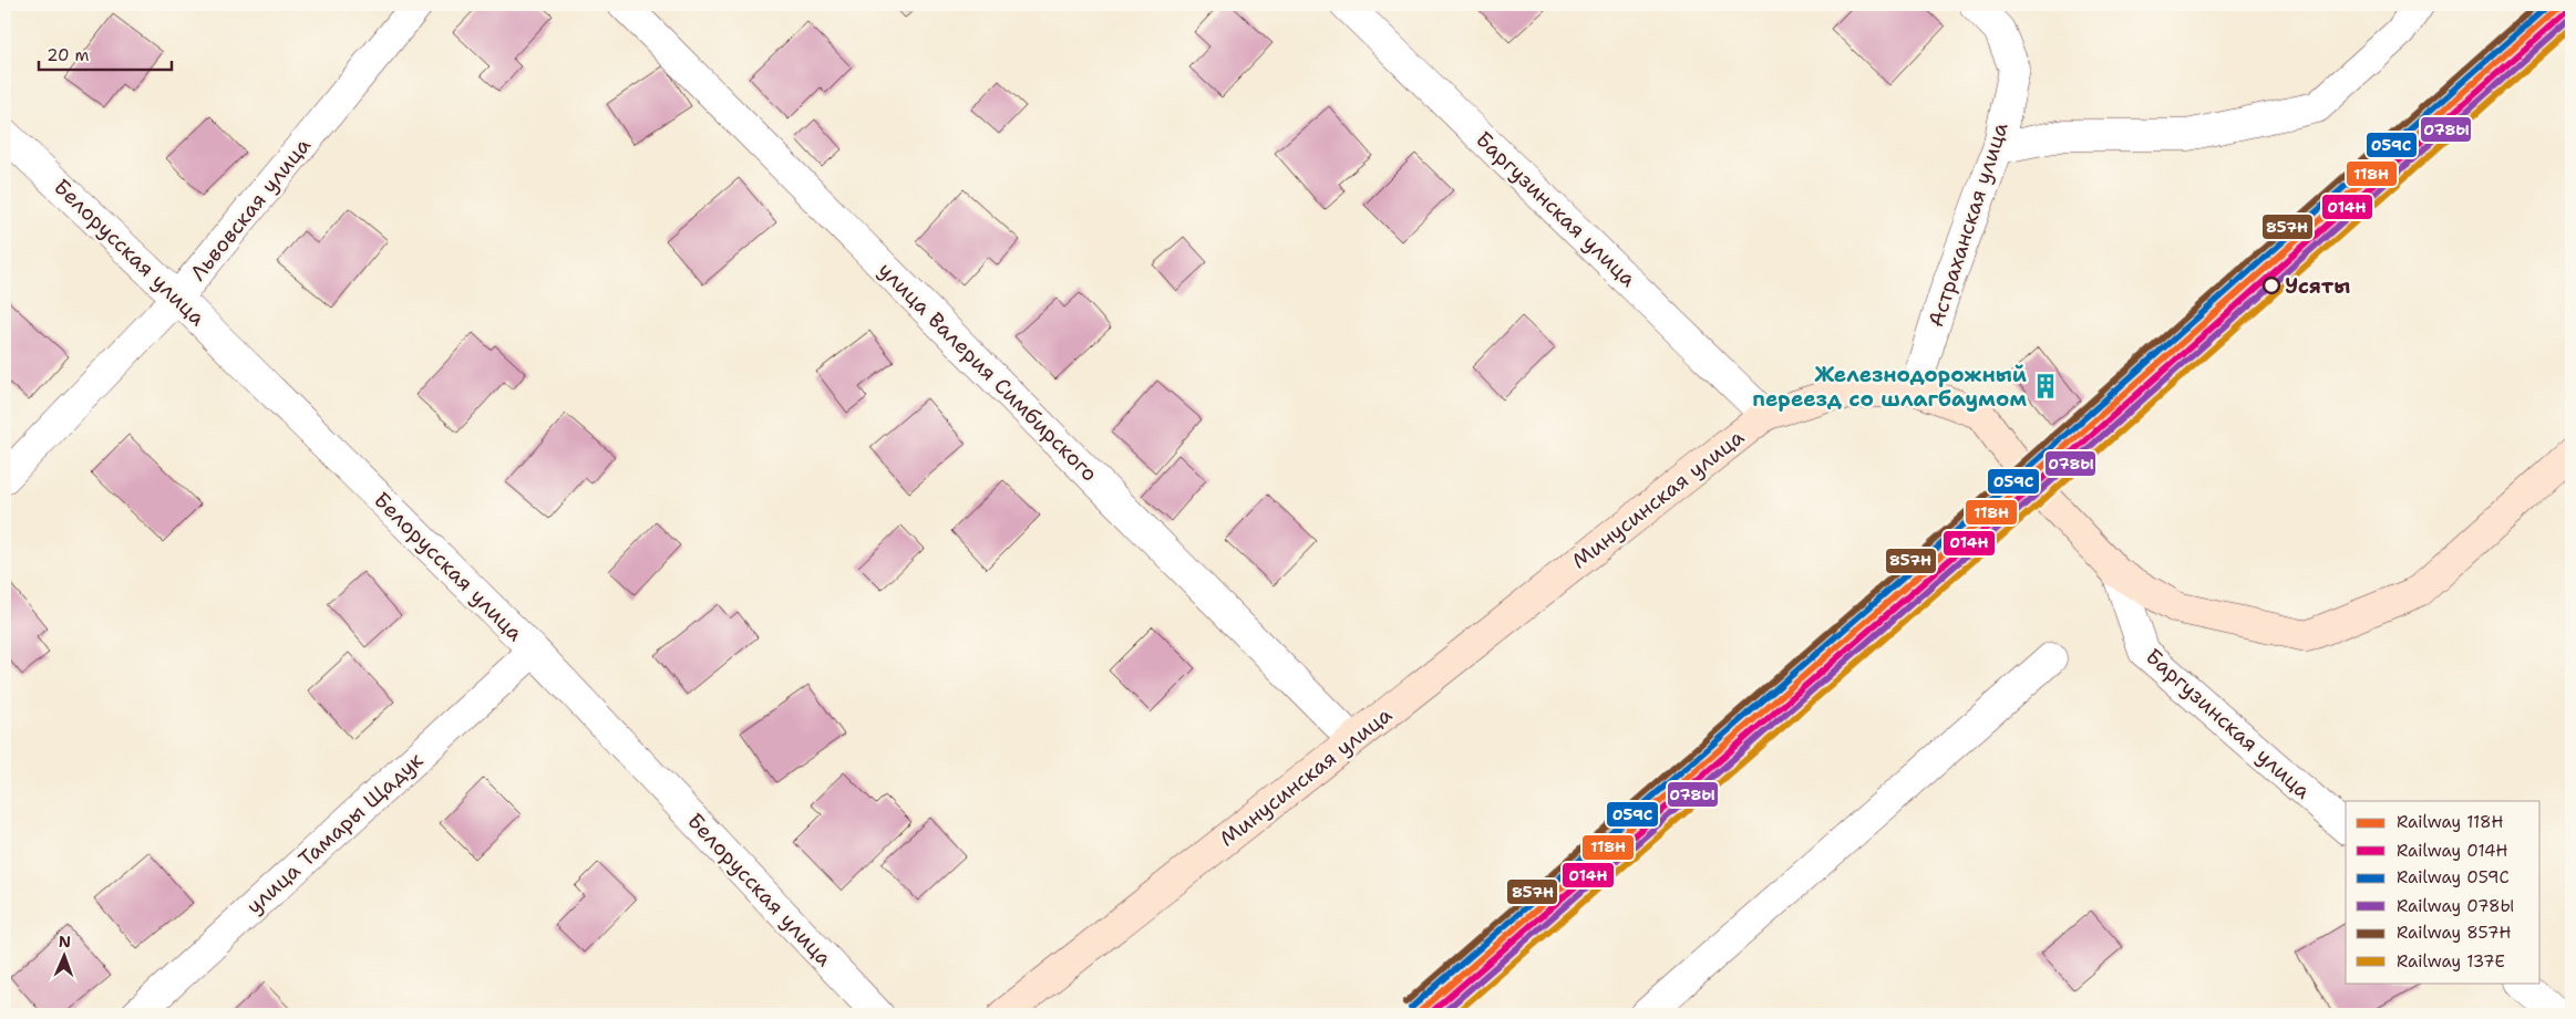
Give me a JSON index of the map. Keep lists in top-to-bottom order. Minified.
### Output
{"streets":{"main road":["Минусинская улица"],"street":["Львовская улица","Баргузинская улица","Астраханская улица","Белорусская улица","улица Валерия Симбирского","улица Тамары Щадук"]},"crossings":[["Львовская улица","Белорусская улица"],["Баргузинская улица","Минусинская улица"],["Астраханская улица","Минусинская улица"],["Белорусская улица","улица Тамары Щадук"],["улица Валерия Симбирского","Минусинская улица"]],"places":{"other":["Усяты"],"building":["Железнодорожный переезд со шлагбаумом"]},"lines":["rail line 118Н","rail line 059С","rail line 857Н","rail line 014Н","rail line 078Ы","rail line 137Е"],"legend":["Railway 118Н","Railway 014Н","Railway 059С","Railway 078Ы","Railway 857Н","Railway 137Е"],"scale_bar":"20 m","north":"top"}
